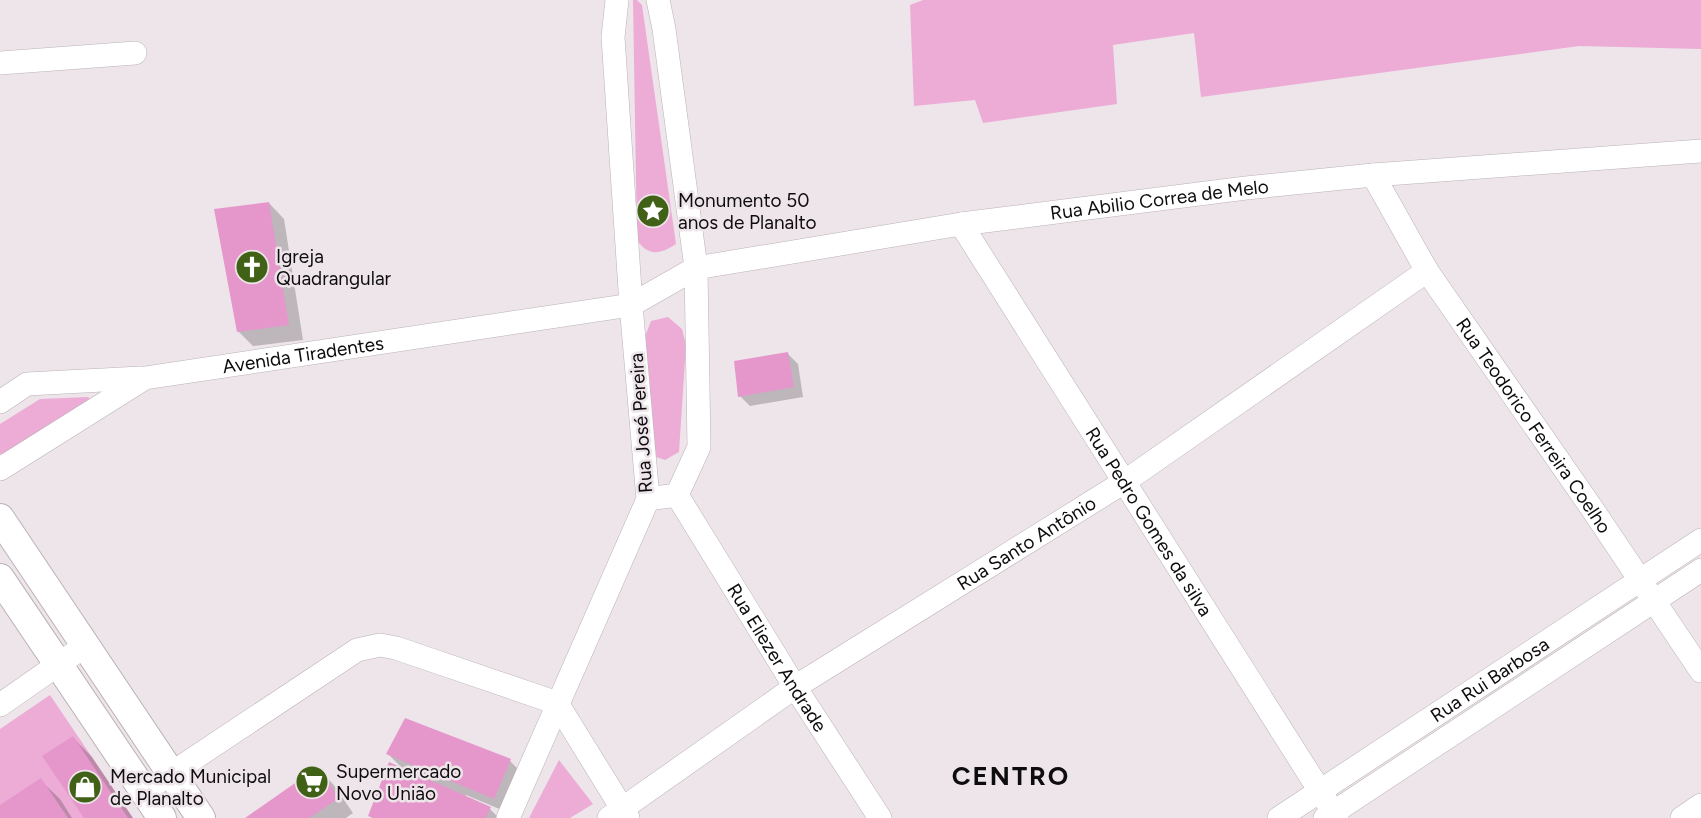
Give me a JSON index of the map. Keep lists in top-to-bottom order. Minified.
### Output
{"streets":{"street":["Rua Abilio Correa de Melo","Avenida Tiradentes","Rua José Pereira","Rua Teodorico Ferreira Coelho","Rua Pedro Gomes da silva","Rua Santo Antônio","Rua Eliezer Andrade","Rua Rui Barbosa"]},"crossings":[["Rua Abilio Correa de Melo","Avenida Tiradentes"],["Rua Abilio Correa de Melo","Rua José Pereira"],["Rua Abilio Correa de Melo","Rua Teodorico Ferreira Coelho"],["Rua Abilio Correa de Melo","Rua Pedro Gomes da silva"],["Avenida Tiradentes","Rua José Pereira"],["Rua Teodorico Ferreira Coelho","Rua Santo Antônio"],["Rua Teodorico Ferreira Coelho","Rua Rui Barbosa"],["Rua Pedro Gomes da silva","Rua Santo Antônio"],["Rua Pedro Gomes da silva","Rua Rui Barbosa"],["Rua Santo Antônio","Rua Eliezer Andrade"]],"districts":["CENTRO"],"places":{"place":["Monumento 50 anos de Planalto"],"church":["Igreja Quadrangular"],"supermarket":["Supermercado Novo União"],"shop":["Mercado Municipal de Planalto"]}}
